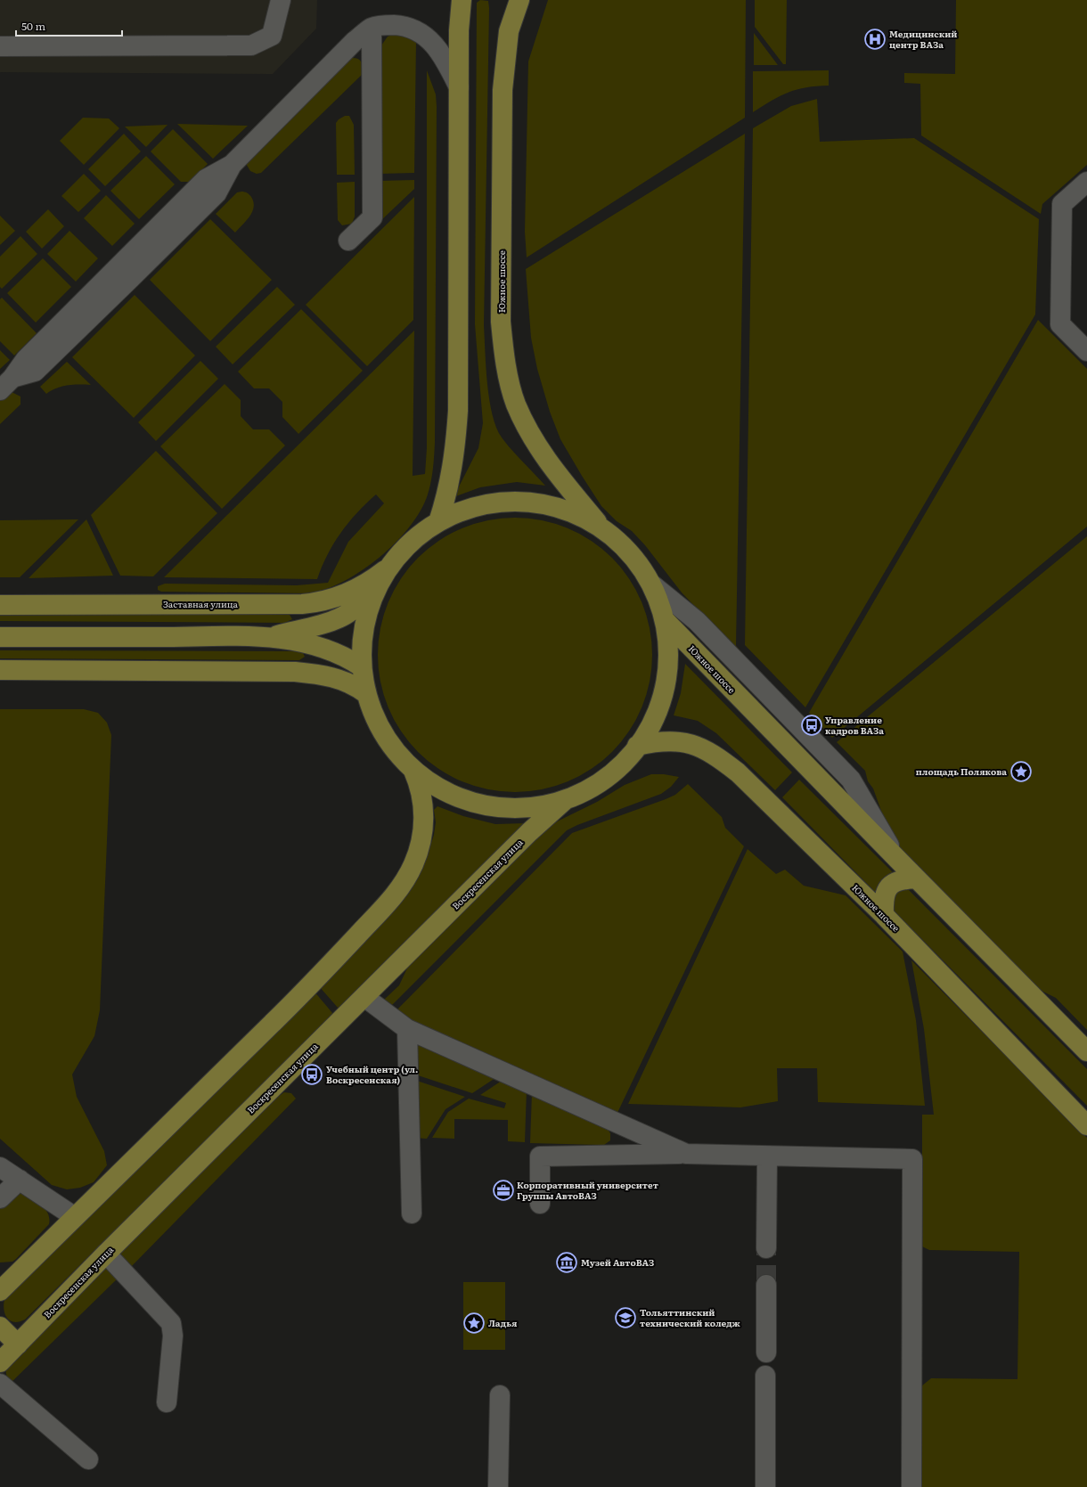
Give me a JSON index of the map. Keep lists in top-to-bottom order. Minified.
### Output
{"streets":{"main road":["Южное шоссе","Заставная улица","Воскресенская улица"]},"places":{"hospital":["Медицинский центр ВАЗа"],"bus stop":["Управление кадров ВАЗа","Учебный центр (ул. Воскресенская)"],"place":["площадь Полякова","Ладья"],"office":["Корпоративный университет Группы АвтоВАЗ"],"museum":["Музей АвтоВАЗ"],"school or university":["Тольяттинский технический коледж"]},"scale_bar":"50 m"}
